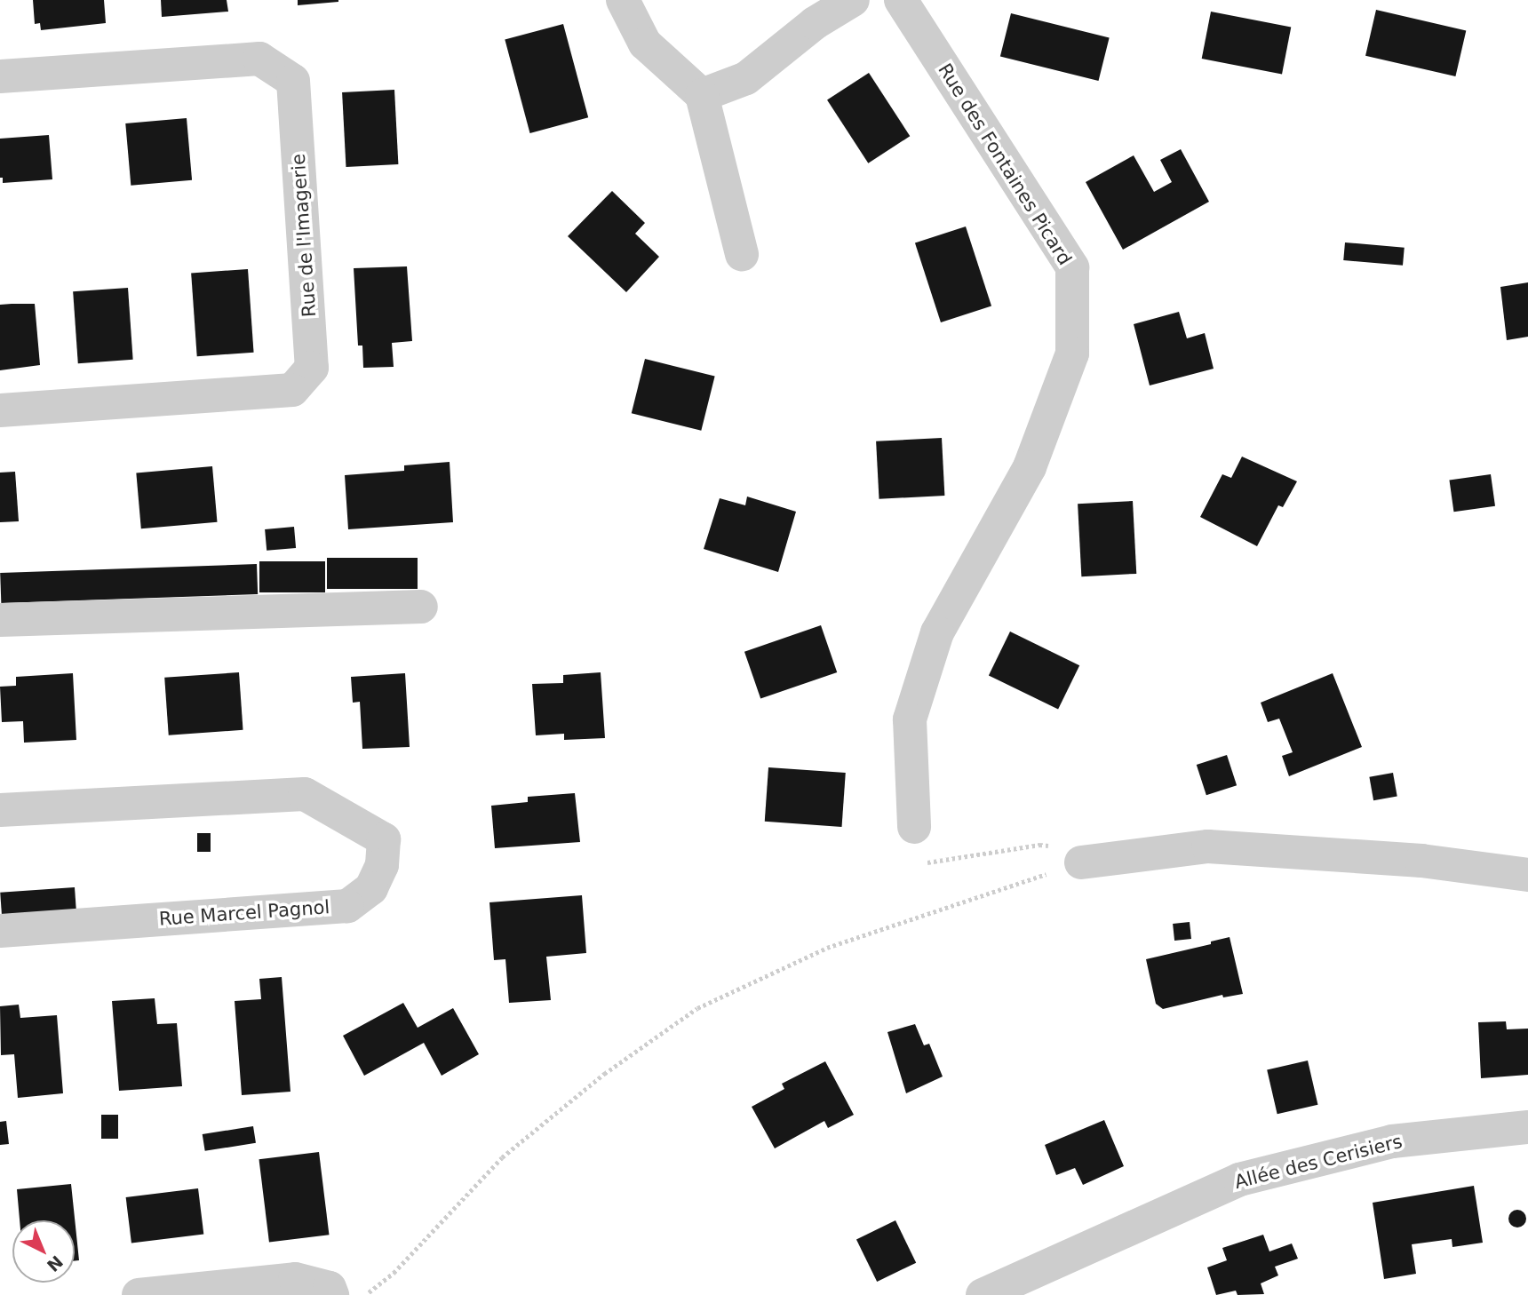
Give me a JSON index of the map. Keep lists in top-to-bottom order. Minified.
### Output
{"streets":{"street":["Rue des Fontaines Picard","Rue de l'Imagerie","Rue Marcel Pagnol","Allée des Cerisiers"]},"north":"bottom right"}
